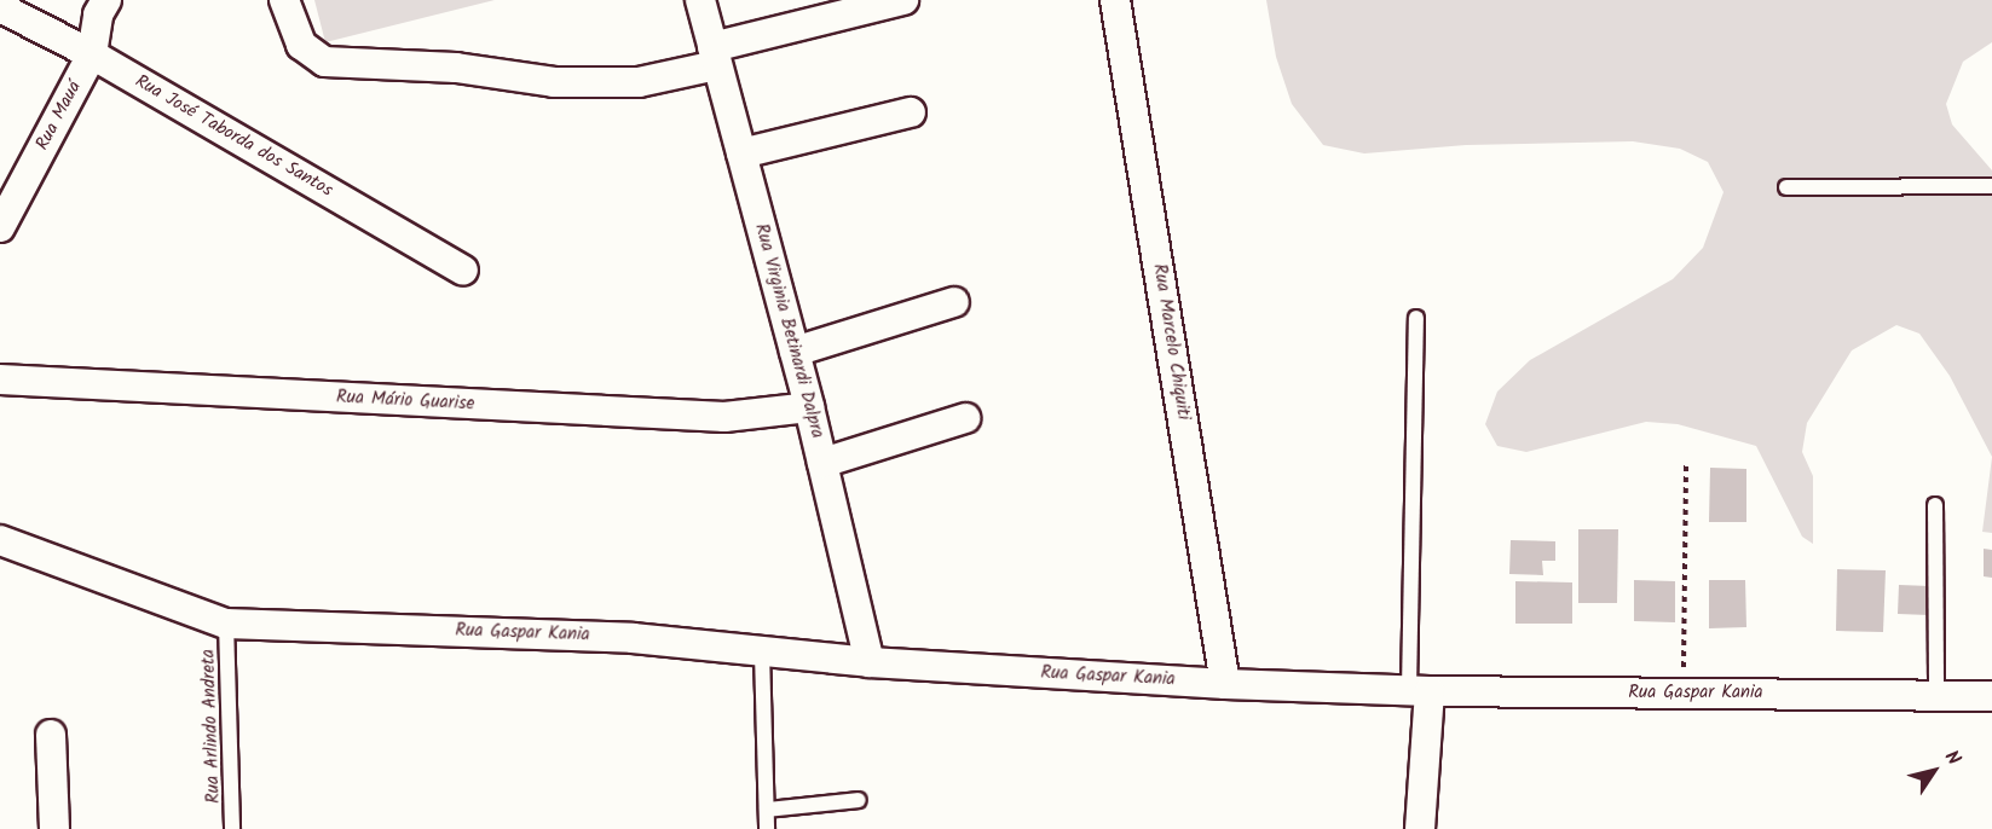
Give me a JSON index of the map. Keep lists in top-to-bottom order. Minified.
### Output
{"streets":{"street":["Rua Mauá","Rua José Taborda dos Santos","Rua Virginia Betinardi Dalpra","Rua Marcelo Chiquiti","Rua Mário Guarise","Rua Gaspar Kania"],"lane":["Rua Arlindo Andreta"]},"crossings":[["Rua Mauá","Rua José Taborda dos Santos"],["Rua Virginia Betinardi Dalpra","Rua Mário Guarise"],["Rua Virginia Betinardi Dalpra","Rua Gaspar Kania"],["Rua Marcelo Chiquiti","Rua Gaspar Kania"],["Rua Gaspar Kania","Rua Arlindo Andreta"]],"north":"top right"}
